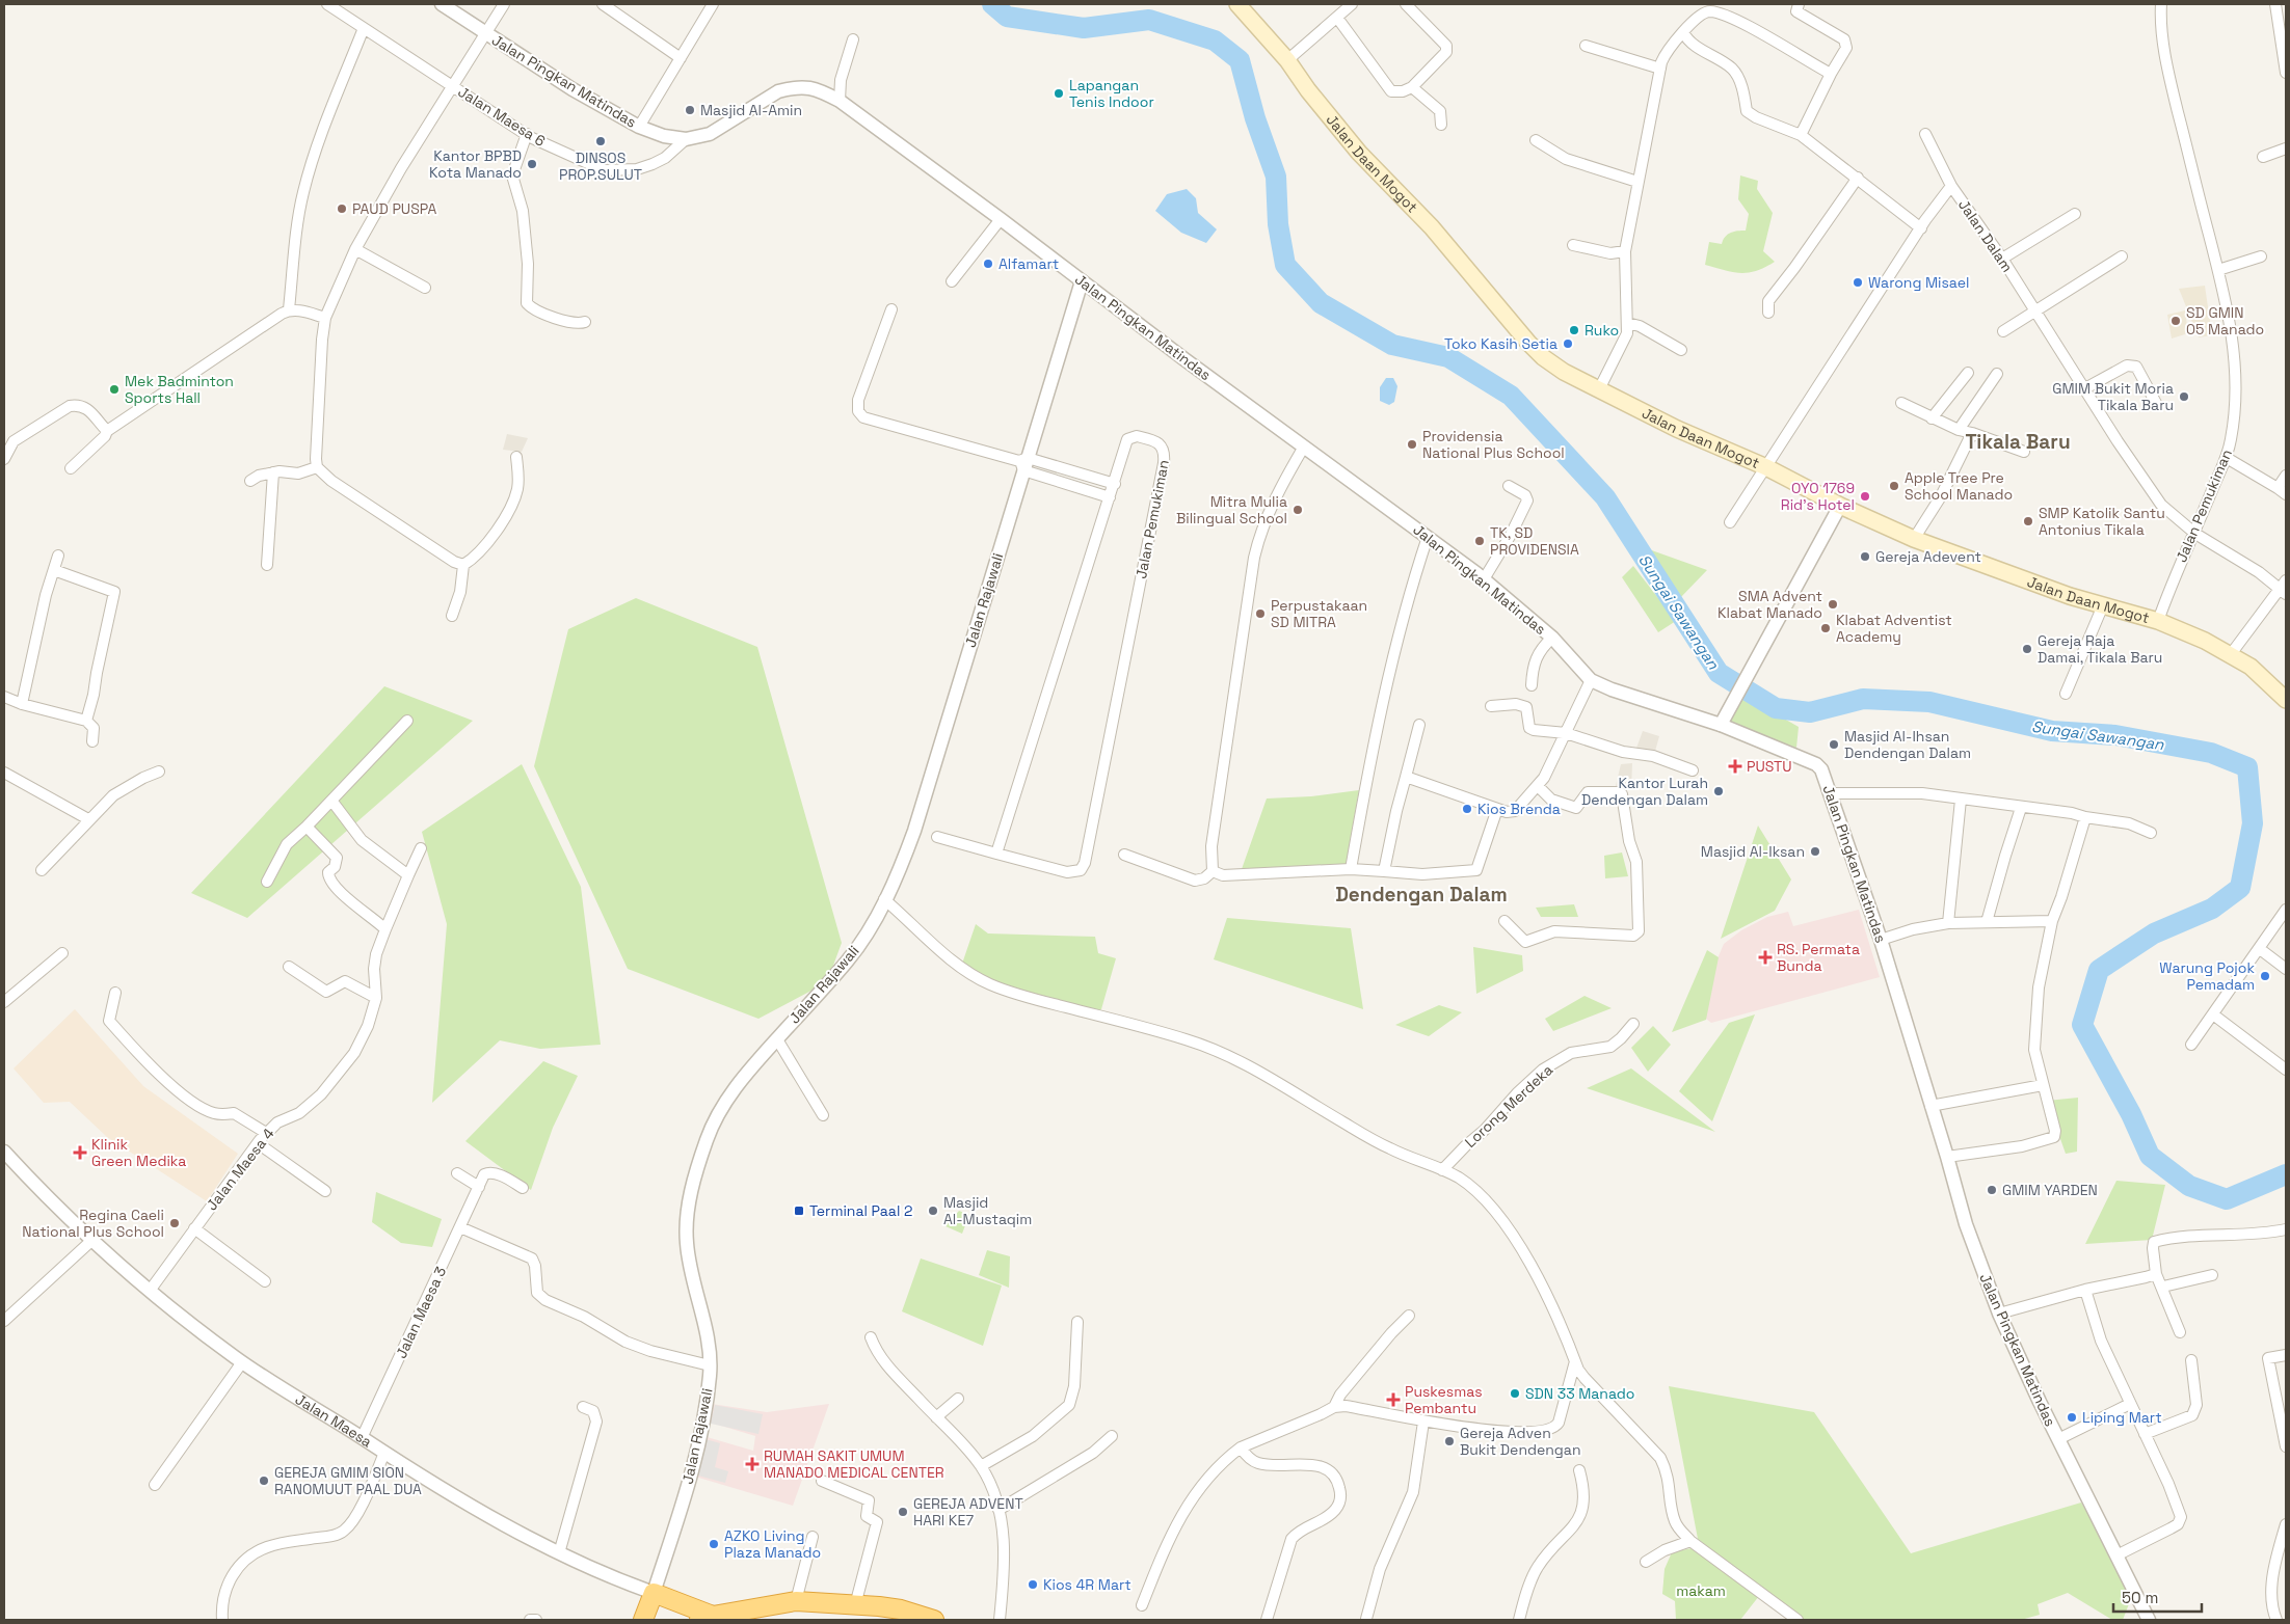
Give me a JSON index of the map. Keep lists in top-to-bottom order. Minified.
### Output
{"streets":{"highway":["Jalan Maesa"],"main road":["Jalan Daan Mogot"],"street":["Jalan Pingkan Matindas","Jalan Maesa 6","Jalan Dalam","Jalan Pemukiman","Jalan Rajawali","Lorong Merdeka","Jalan Maesa 4","Jalan Maesa 3"]},"crossings":[["Jalan Pingkan Matindas","Jalan Maesa 6"],["Jalan Pingkan Matindas","Jalan Rajawali"],["Jalan Daan Mogot","Jalan Dalam"],["Jalan Daan Mogot","Jalan Pemukiman"],["Jalan Dalam","Jalan Pemukiman"],["Jalan Rajawali","Jalan Maesa"],["Jalan Maesa 4","Jalan Maesa"],["Jalan Maesa 3","Jalan Maesa"]],"districts":["Tikala Baru","Dendengan Dalam"],"water":["Sungai Sawangan"],"parks":["makam"],"places":{"other":["Lapangan Tenis Indoor","Masjid Al-Amin","DINSOS PROP.SULUT","Kantor BPBD Kota Manado","PAUD PUSPA","Alfamart","Warong Misael","SD GMIN 05 Manado","Ruko","Toko Kasih Setia","Mek Badminton Sports Hall","GMIM Bukit Moria Tikala Baru","Providensia National Plus School","Apple Tree Pre School Manado","OYO 1769 Rid's Hotel","Mitra Mulia Bilingual School","SMP Katolik Santu Antonius Tikala","TK, SD PROVIDENSIA","Gereja Adevent","SMA Advent Klabat Manado","Perpustakaan SD MITRA","Klabat Adventist Academy","Gereja Raja Damai, Tikala Baru","Masjid Al-Ihsan Dendengan Dalam","Kantor Lurah Dendengan Dalam","Kios Brenda","Masjid Al-Iksan","Warung Pojok Pemadam","GMIM YARDEN","Masjid Al-Mustaqim","Regina Caeli National Plus School","SDN 33 Manado","Liping Mart","Gereja Adven Bukit Dendengan","GEREJA GMIM SION RANOMUUT PAAL DUA","GEREJA ADVENT HARI KE7","AZKO Living Plaza Manado","Kios 4R Mart"],"health":["PUSTU","RS. Permata Bunda","Klinik Green Medika","Puskesmas Pembantu","RUMAH SAKIT UMUM MANADO MEDICAL CENTER"],"transit":["Terminal Paal 2"]},"scale_bar":"50 m"}
